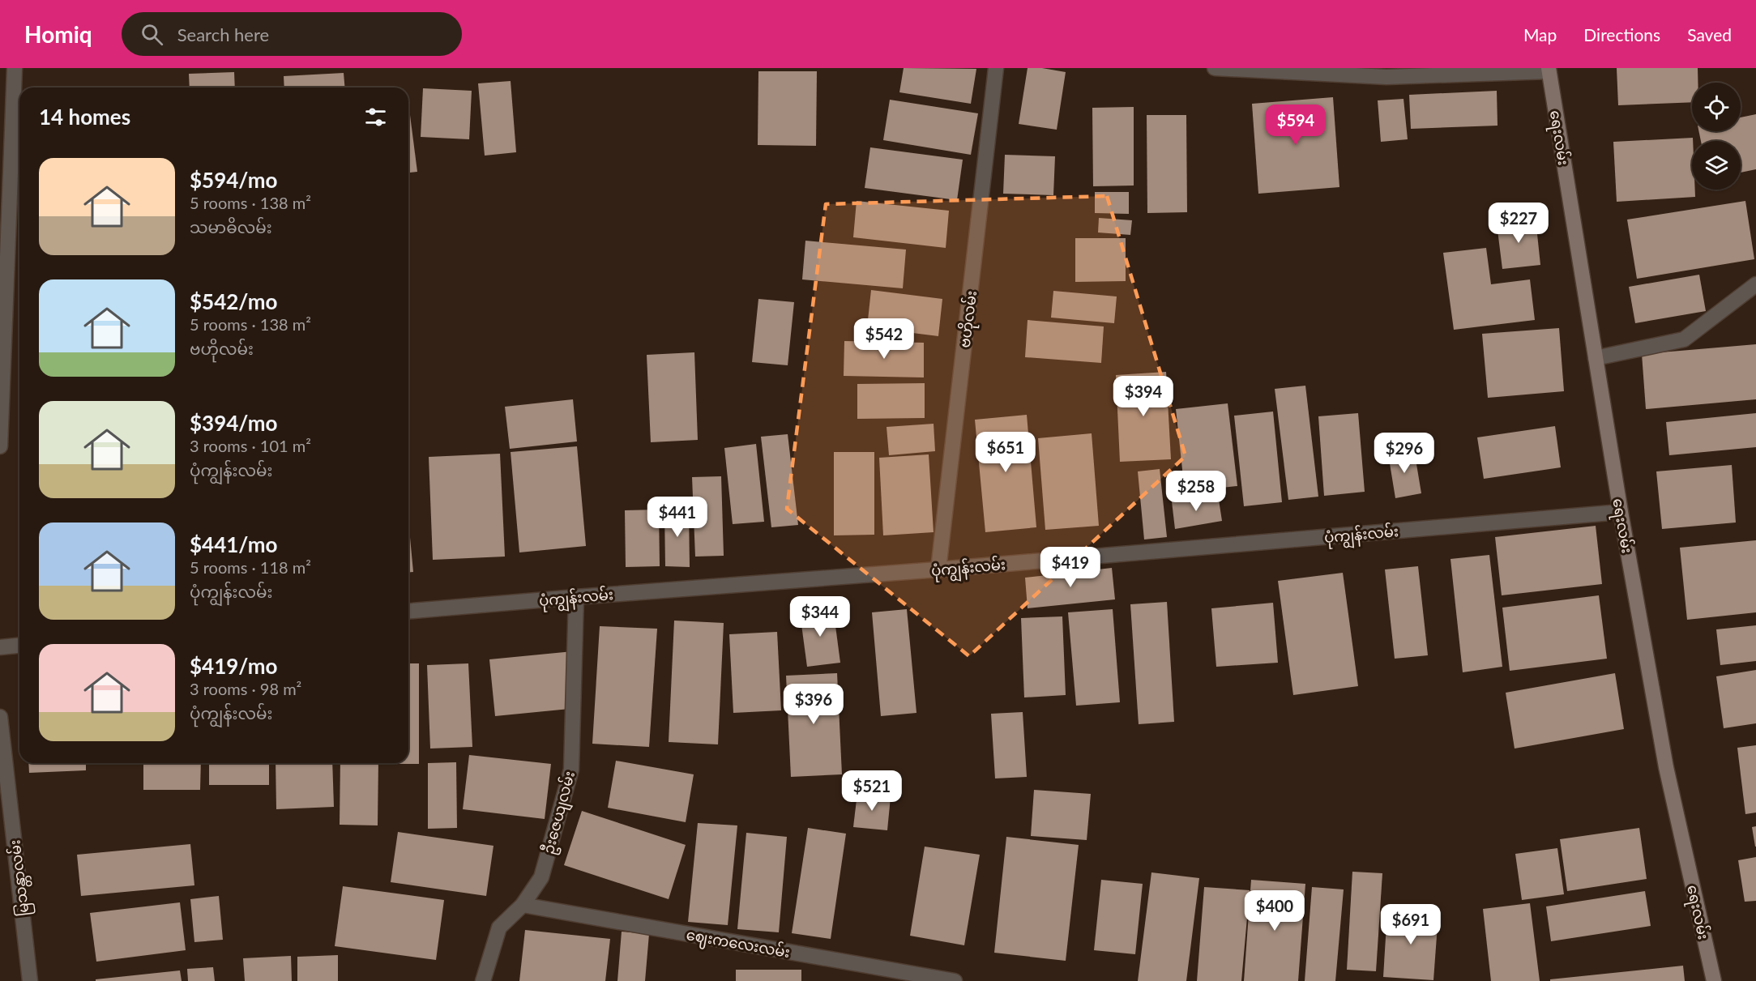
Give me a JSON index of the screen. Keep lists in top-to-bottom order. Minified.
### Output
{"streets":{"street":["ရေးလမ်း","ဗဟိုလမ်း","ပုံကျွန်းလမ်း","ဦးဇေယျလမ်း","မြသန္တာလမ်း","ဈေးကလေးလမ်း"]},"crossings":[["ရေးလမ်း","ပုံကျွန်းလမ်း"],["ဗဟိုလမ်း","ပုံကျွန်းလမ်း"],["ပုံကျွန်းလမ်း","ဦးဇေယျလမ်း"],["ဦးဇေယျလမ်း","ဈေးကလေးလမ်း"]],"page":{"header":"Homiq","search":"Search here","nav":["Map","Directions","Saved"],"heading":"14 homes","price":["$594","$227","$542","$394","$651","$296","$258","$441","$419","$344","$396","$521","$400","$691"],"list":[{"name":"$594/mo","note":"5 rooms · 138 m² · သမာဓိလမ်း"},{"name":"$542/mo","note":"5 rooms · 138 m² · ဗဟိုလမ်း"},{"name":"$394/mo","note":"3 rooms · 101 m² · ပုံကျွန်းလမ်း"},{"name":"$441/mo","note":"5 rooms · 118 m² · ပုံကျွန်းလမ်း"},{"name":"$419/mo","note":"3 rooms · 98 m² · ပုံကျွန်းလမ်း"}]}}
